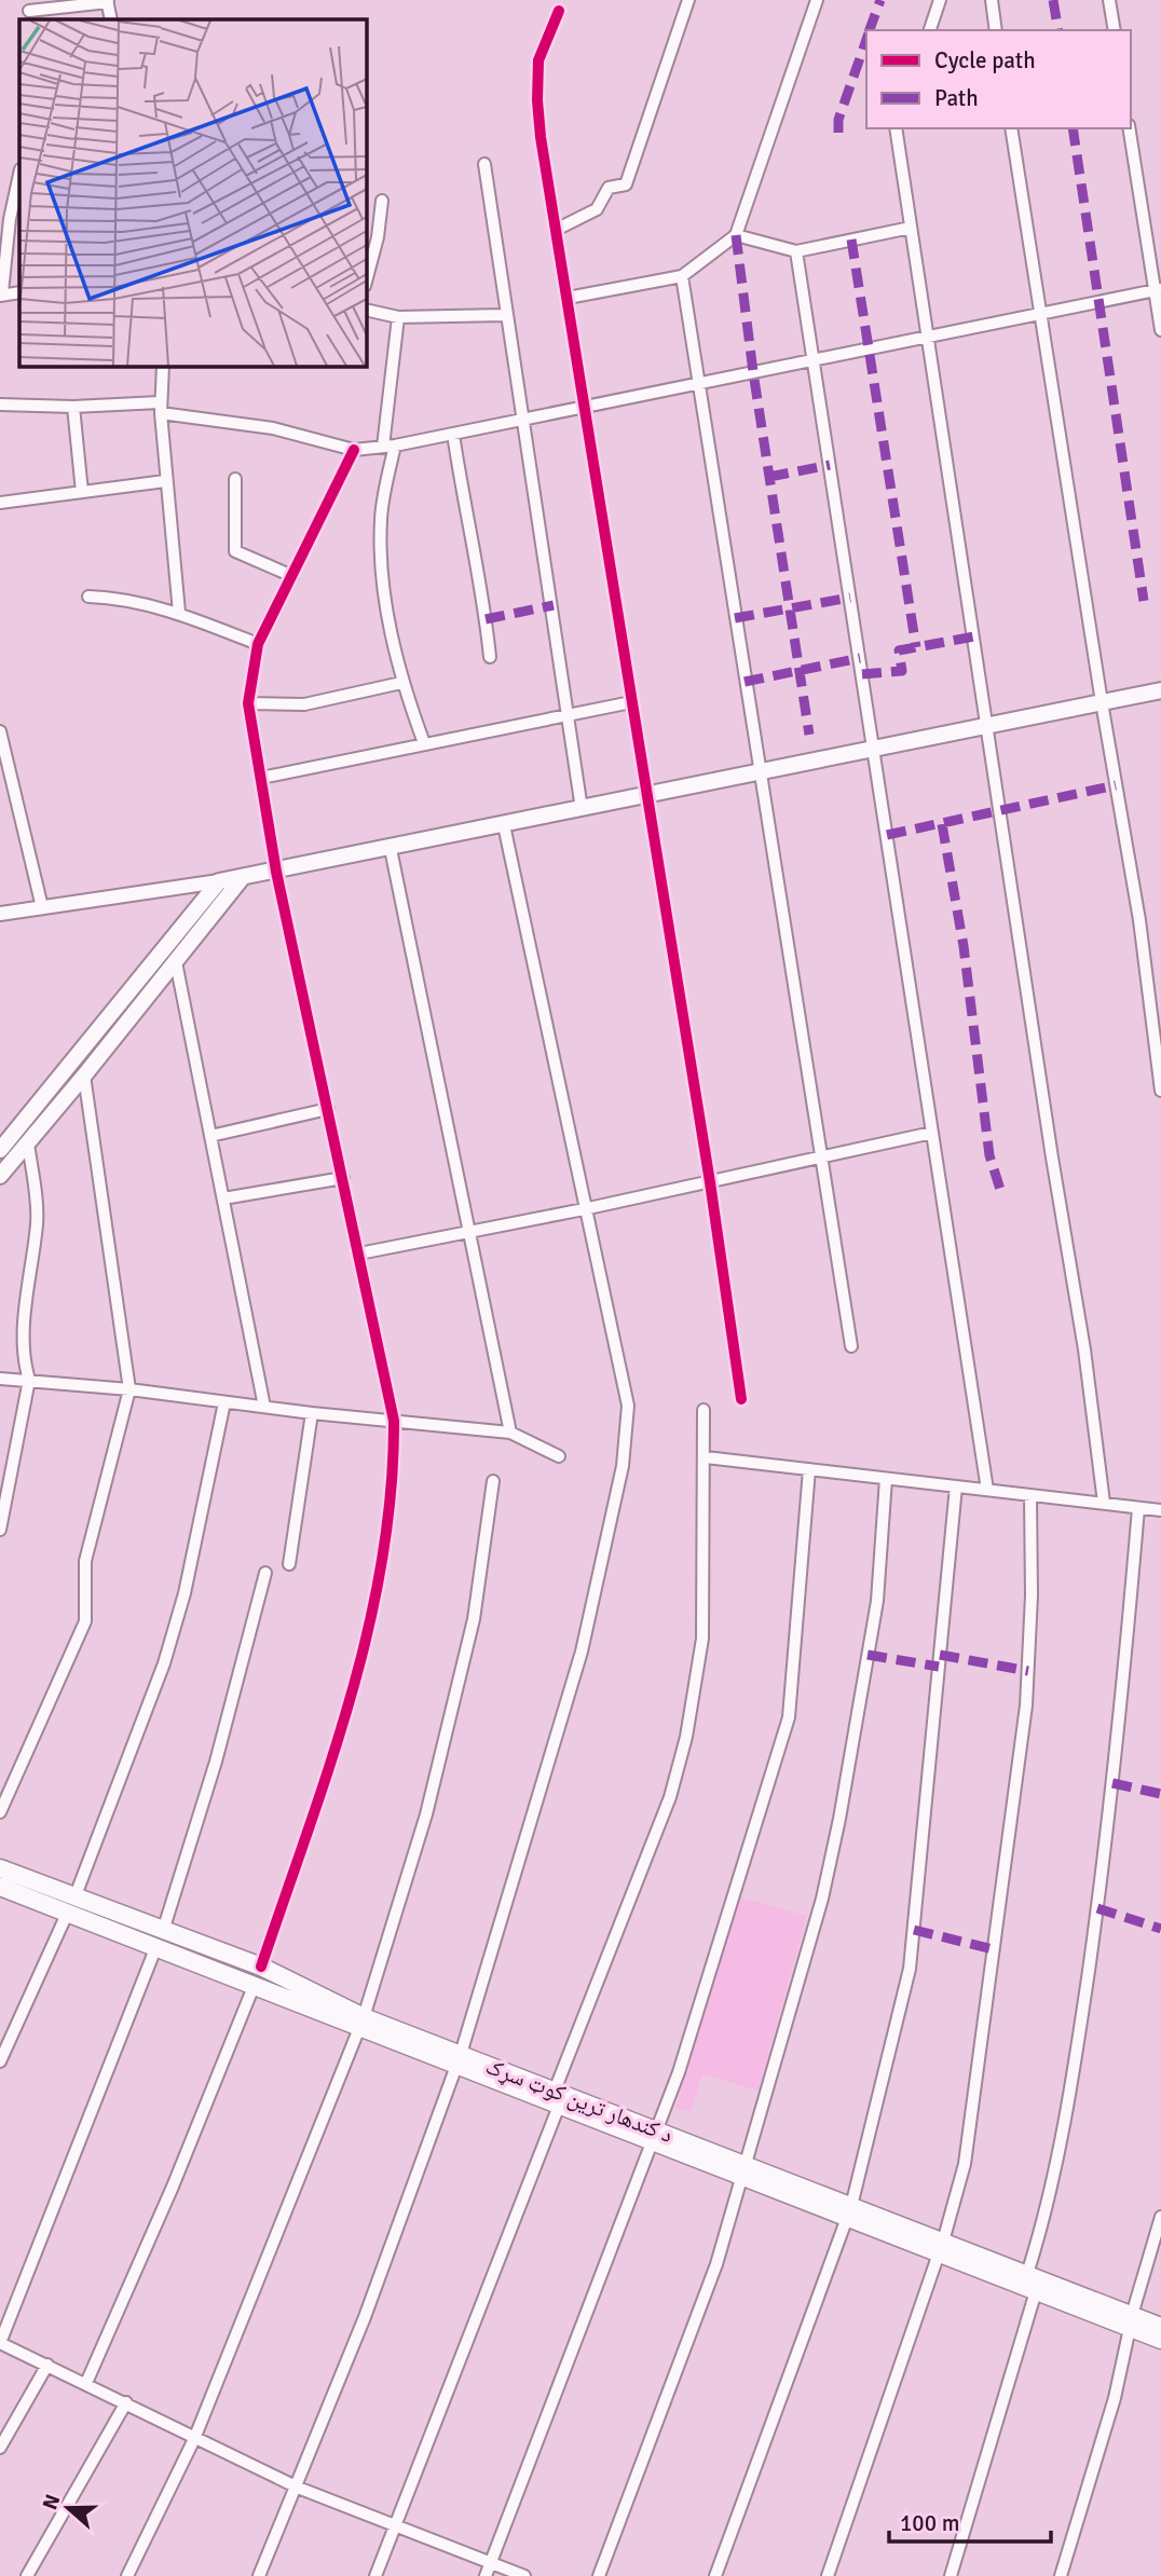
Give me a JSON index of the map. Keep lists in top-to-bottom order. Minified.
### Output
{"streets":{"main road":["د کندهار ترين کوټ سړک"]},"legend":["Cycle path","Path"],"scale_bar":"100 m","north":"left"}
